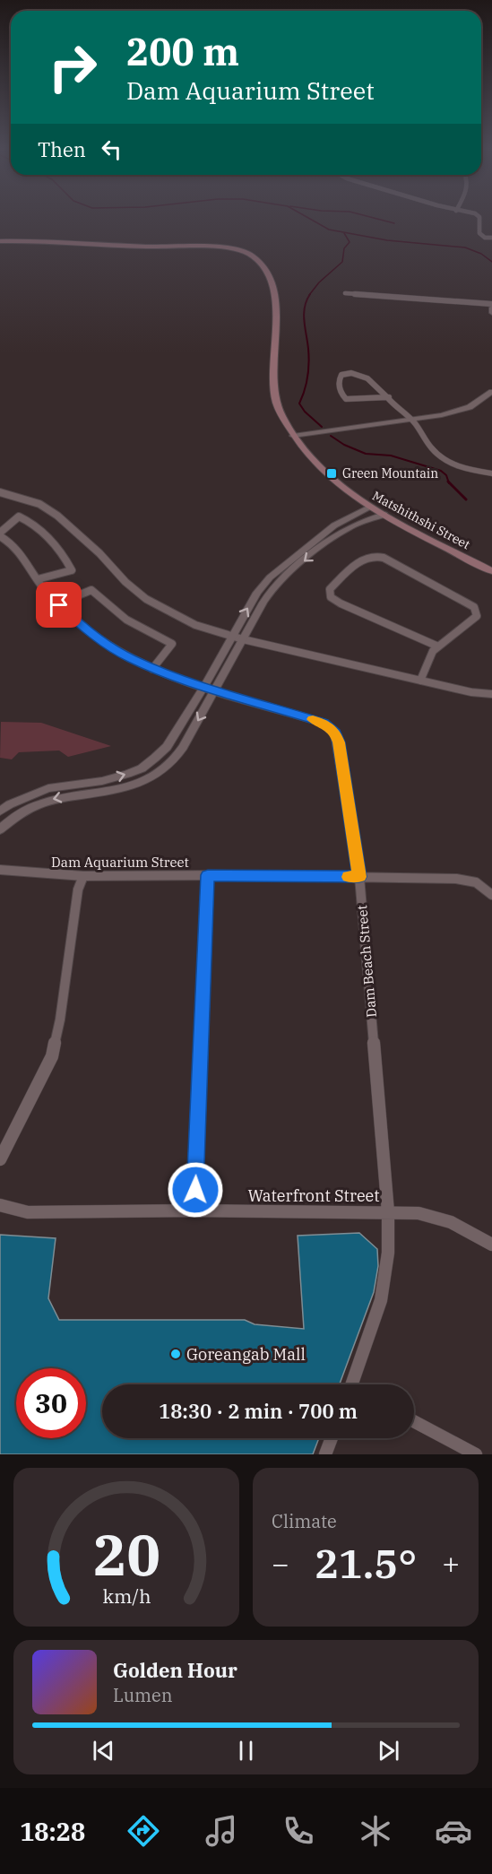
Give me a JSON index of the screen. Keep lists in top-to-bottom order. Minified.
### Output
{"streets":{"main road":["Matshithshi Street"],"street":["Dam Aquarium Street","Dam Beach Street","Waterfront Street"]},"crossings":[["Dam Aquarium Street","Dam Beach Street"],["Dam Beach Street","Waterfront Street"]],"places":{"transit":["Green Mountain"],"other":["Goreangab Mall"]},"page":{"turn":["200 m","Dam Aquarium Street"],"then":"Then","limit":"30","trip":"18:30 · 2 min · 700 m","tile":"Climate","heat":["−","21.5°","+"],"song":["Golden Hour","Lumen"],"tabs":"18:28","gauge":["20","km/h"]}}
